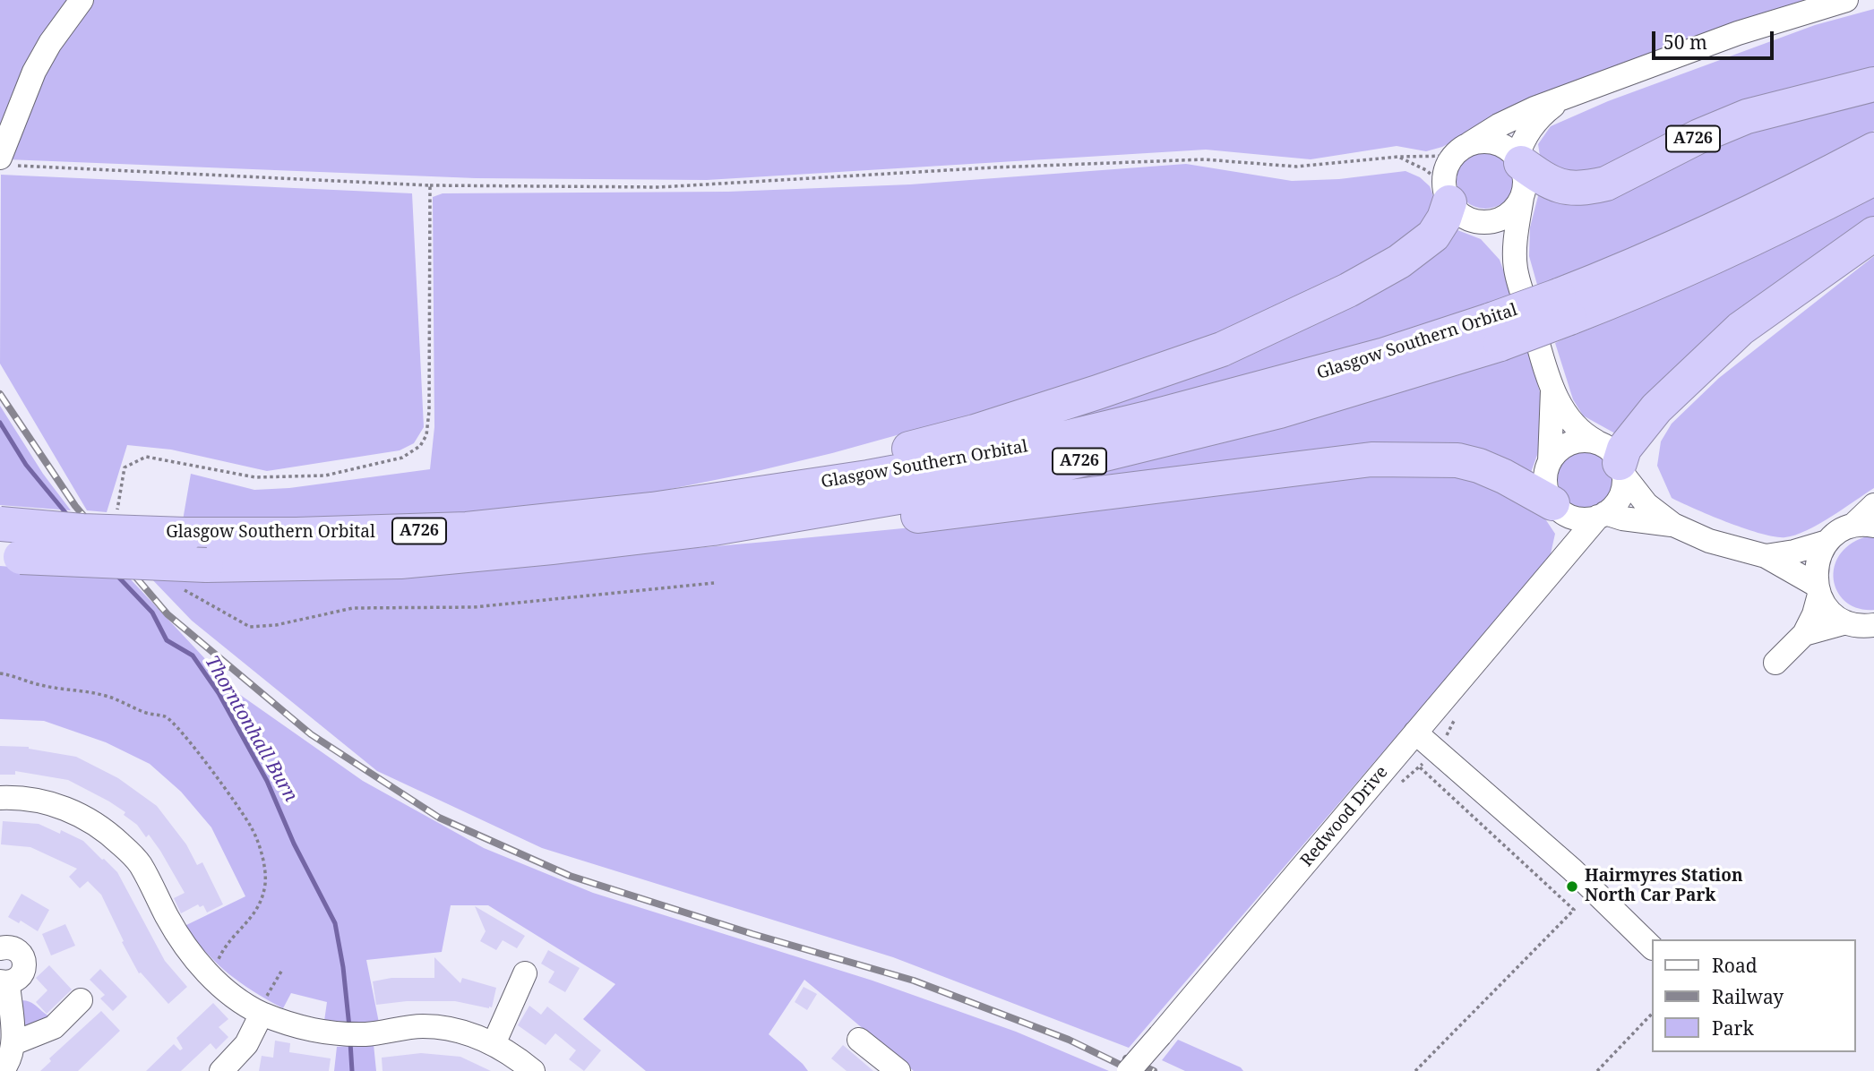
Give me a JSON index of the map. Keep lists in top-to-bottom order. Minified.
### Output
{"streets":{"highway":["A726","Glasgow Southern Orbital"],"street":["Redwood Drive"]},"crossings":[["A726","Glasgow Southern Orbital"],["A726","Redwood Drive"]],"water":["Thorntonhall Burn"],"places":["Hairmyres Station North Car Park"],"legend":["Road","Railway","Park"],"scale_bar":"50 m"}
